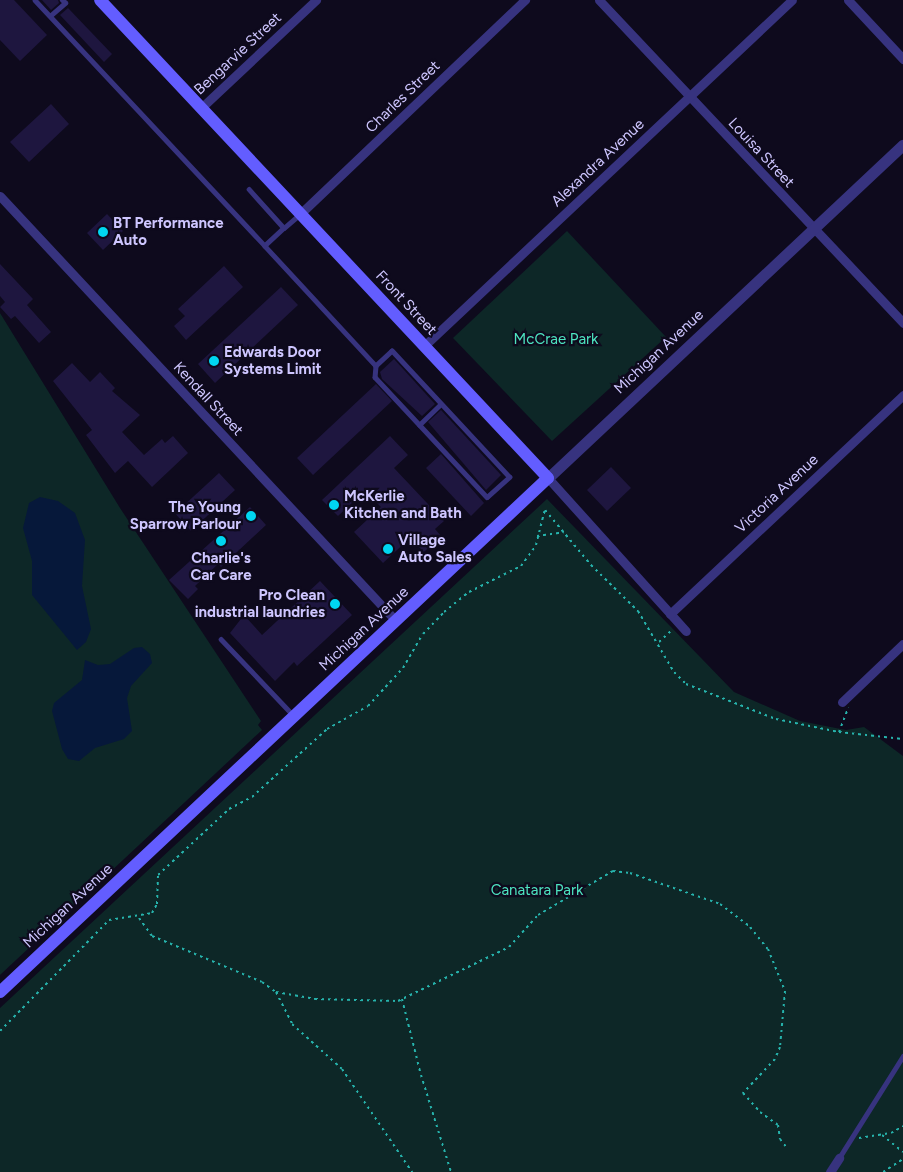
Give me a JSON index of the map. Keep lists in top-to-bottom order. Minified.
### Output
{"streets":{"main road":["Front Street","Michigan Avenue"],"street":["Bengarvie Street","Charles Street","Louisa Street","Alexandra Avenue","Kendall Street","Victoria Avenue"]},"crossings":[["Bengarvie Street","Front Street"],["Charles Street","Front Street"],["Louisa Street","Alexandra Avenue"],["Louisa Street","Michigan Avenue"],["Alexandra Avenue","Front Street"],["Front Street","Michigan Avenue"],["Front Street","Victoria Avenue"],["Michigan Avenue","Kendall Street"]],"parks":["McCrae Park","Canatara Park"],"places":["BT Performance Auto","Edwards Door Systems Limit","McKerlie Kitchen and Bath","The Young Sparrow Parlour","Charlie's Car Care","Village Auto Sales","Pro Clean industrial laundries"]}
